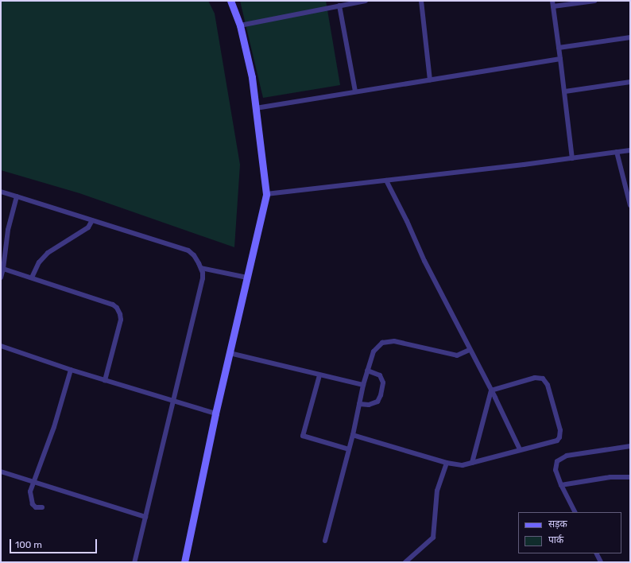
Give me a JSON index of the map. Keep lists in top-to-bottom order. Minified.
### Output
{"legend":["सड़क","पार्क"],"scale_bar":"100 m"}
